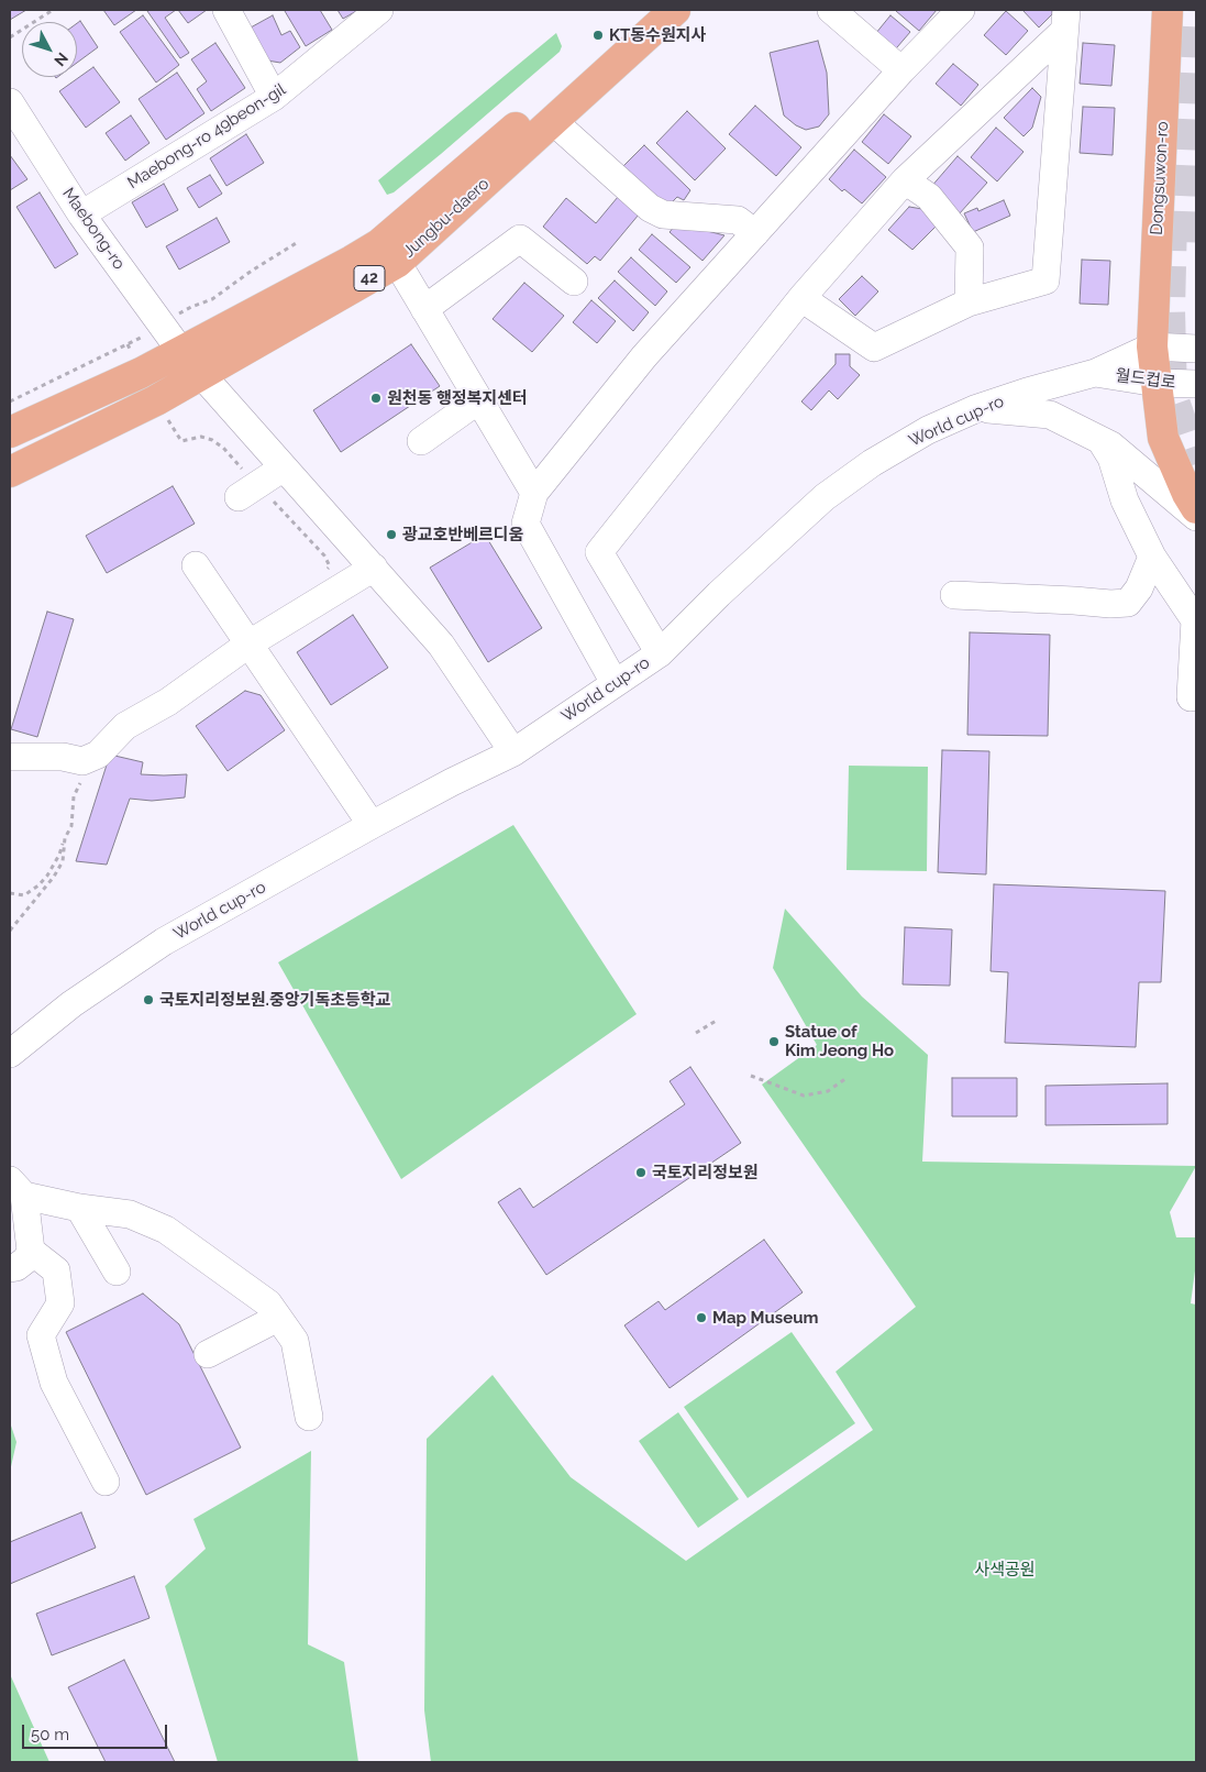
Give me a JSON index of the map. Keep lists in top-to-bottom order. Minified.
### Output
{"streets":{"main road":["Dongsuwon-ro","Jungbu-daero","42"],"street":["Maebong-ro 49beon-gil","Maebong-ro","월드컵로","World cup-ro"]},"crossings":[["Maebong-ro 49beon-gil","Maebong-ro"],["Dongsuwon-ro","월드컵로"],["Dongsuwon-ro","World cup-ro"],["Jungbu-daero","Maebong-ro"],["Maebong-ro","World cup-ro"],["월드컵로","World cup-ro"]],"parks":["사색공원"],"places":["KT동수원지사","원천동 행정복지센터","광교호반베르디움","국토지리정보원.중앙기독초등학교","Statue of Kim Jeong Ho","국토지리정보원","Map Museum"],"scale_bar":"50 m","north":"bottom right"}
